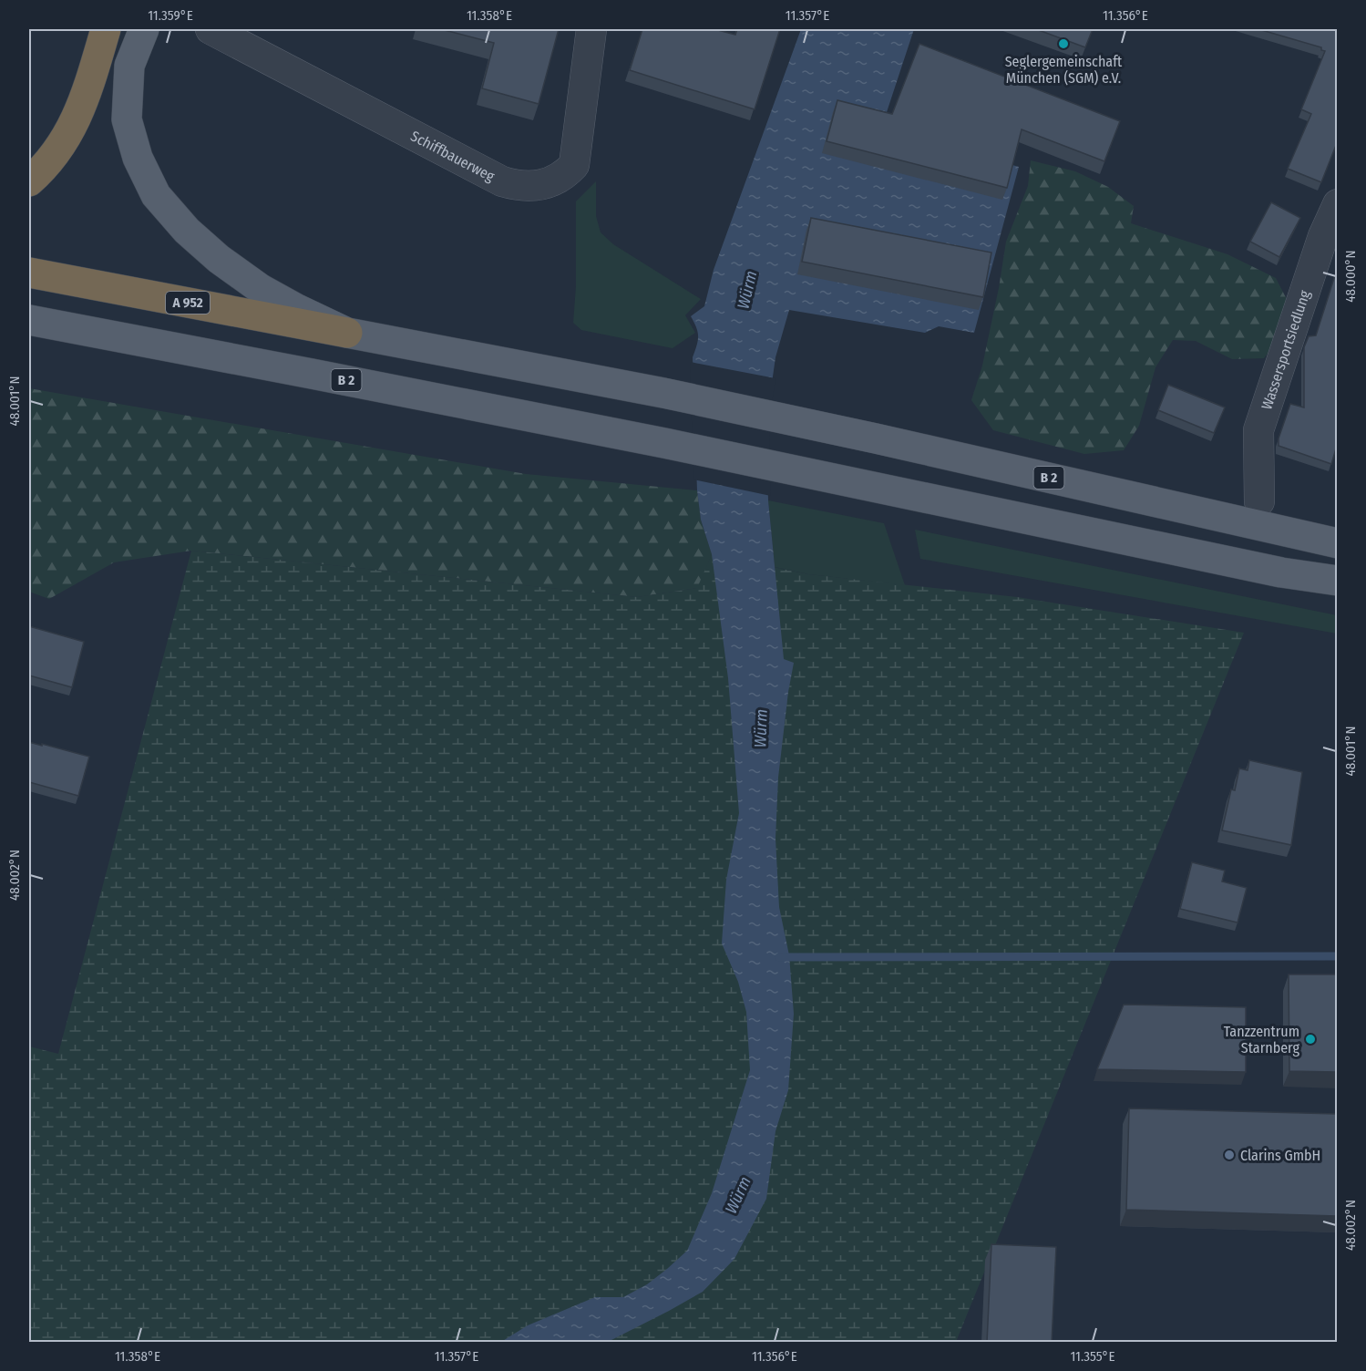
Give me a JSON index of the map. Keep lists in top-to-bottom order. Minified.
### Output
{"streets":{"highway":["A 952"],"main road":["B 2"],"street":["Schiffbauerweg","Wassersportsiedlung"]},"crossings":[["A 952","B 2"]],"water":["Würm"],"places":["Seglergemeinschaft München (SGM) e.V.","Tanzzentrum Starnberg","Clarins GmbH"],"coordinates":["11.359°E","11.358°E","11.357°E","11.356°E","48.000°N","48.001°N","48.002°N","11.355°E"]}
